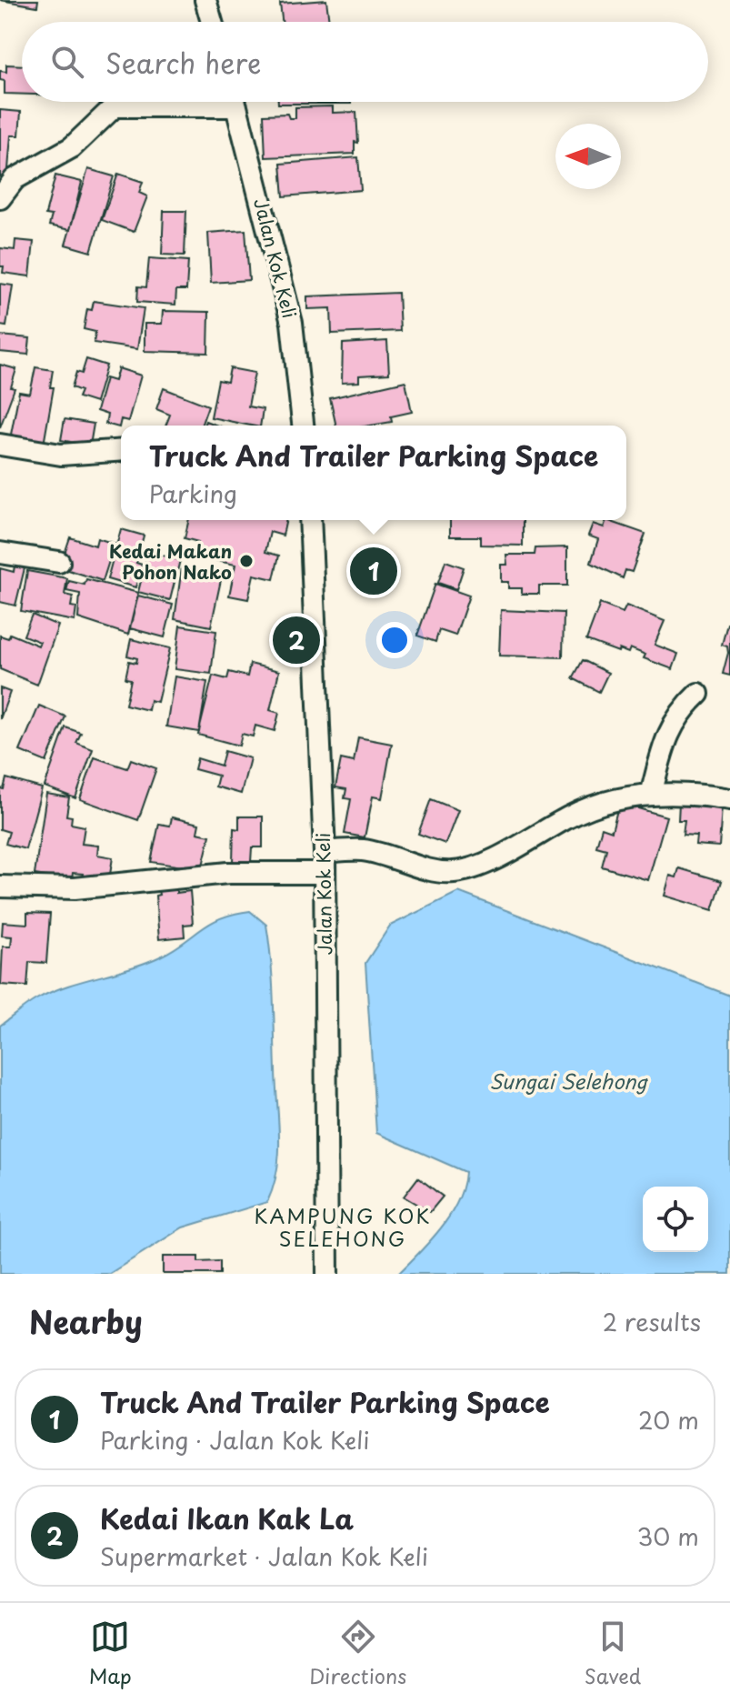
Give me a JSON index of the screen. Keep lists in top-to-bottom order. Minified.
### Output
{"streets":{"street":["Jalan Kok Keli"]},"districts":["KAMPUNG KOK SELEHONG"],"water":["Sungai Selehong"],"places":["Kedai Makan Pohon Nako"],"north":"left","page":{"search":"Search here","popup":["Truck And Trailer Parking Space","Parking"],"pins":["1","2"],"heading":["Nearby","2 results"],"list":[{"mark":"1","name":"Truck And Trailer Parking Space","note":"Parking · Jalan Kok Keli","value":"20 m"},{"mark":"2","name":"Kedai Ikan Kak La","note":"Supermarket · Jalan Kok Keli","value":"30 m"}],"nav":["Map","Directions","Saved"]}}
